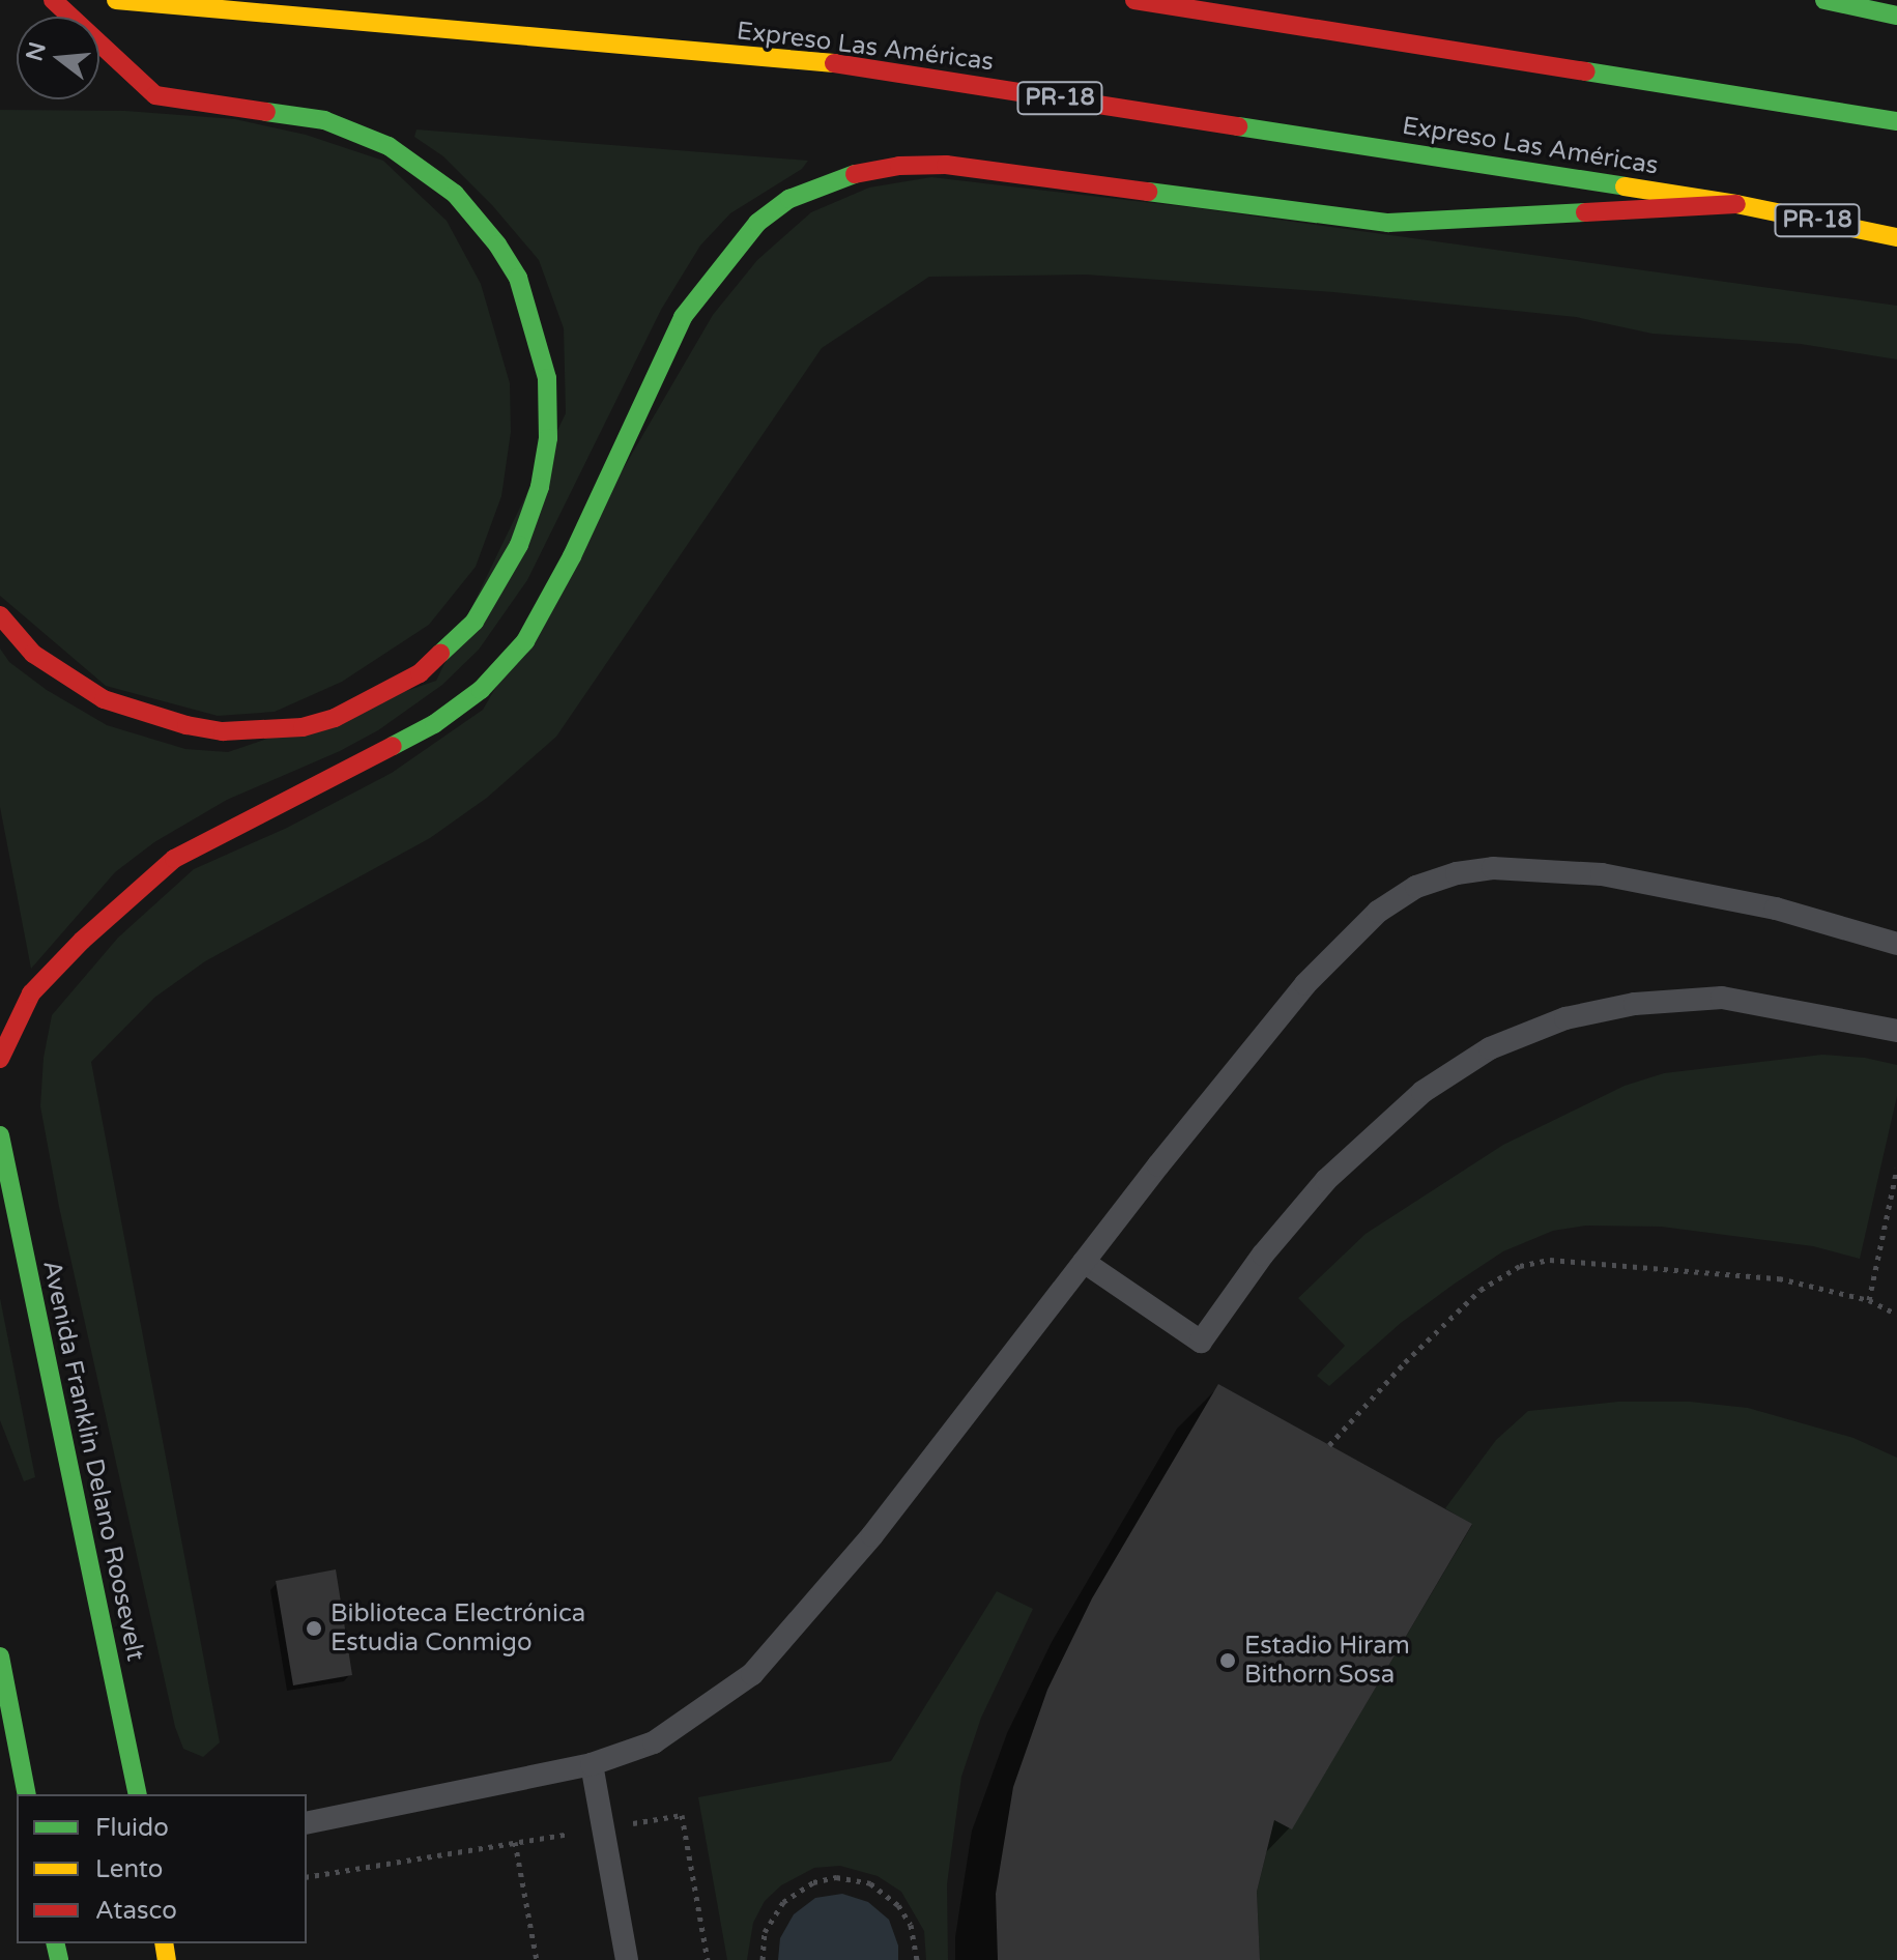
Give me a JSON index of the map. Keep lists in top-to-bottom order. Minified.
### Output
{"streets":{"main road":["Expreso Las Américas","PR-18","Avenida Franklin Delano Roosevelt"]},"places":["Biblioteca Electrónica Estudia Conmigo","Estadio Hiram Bithorn Sosa"],"legend":["Fluido","Lento","Atasco"],"north":"left"}
